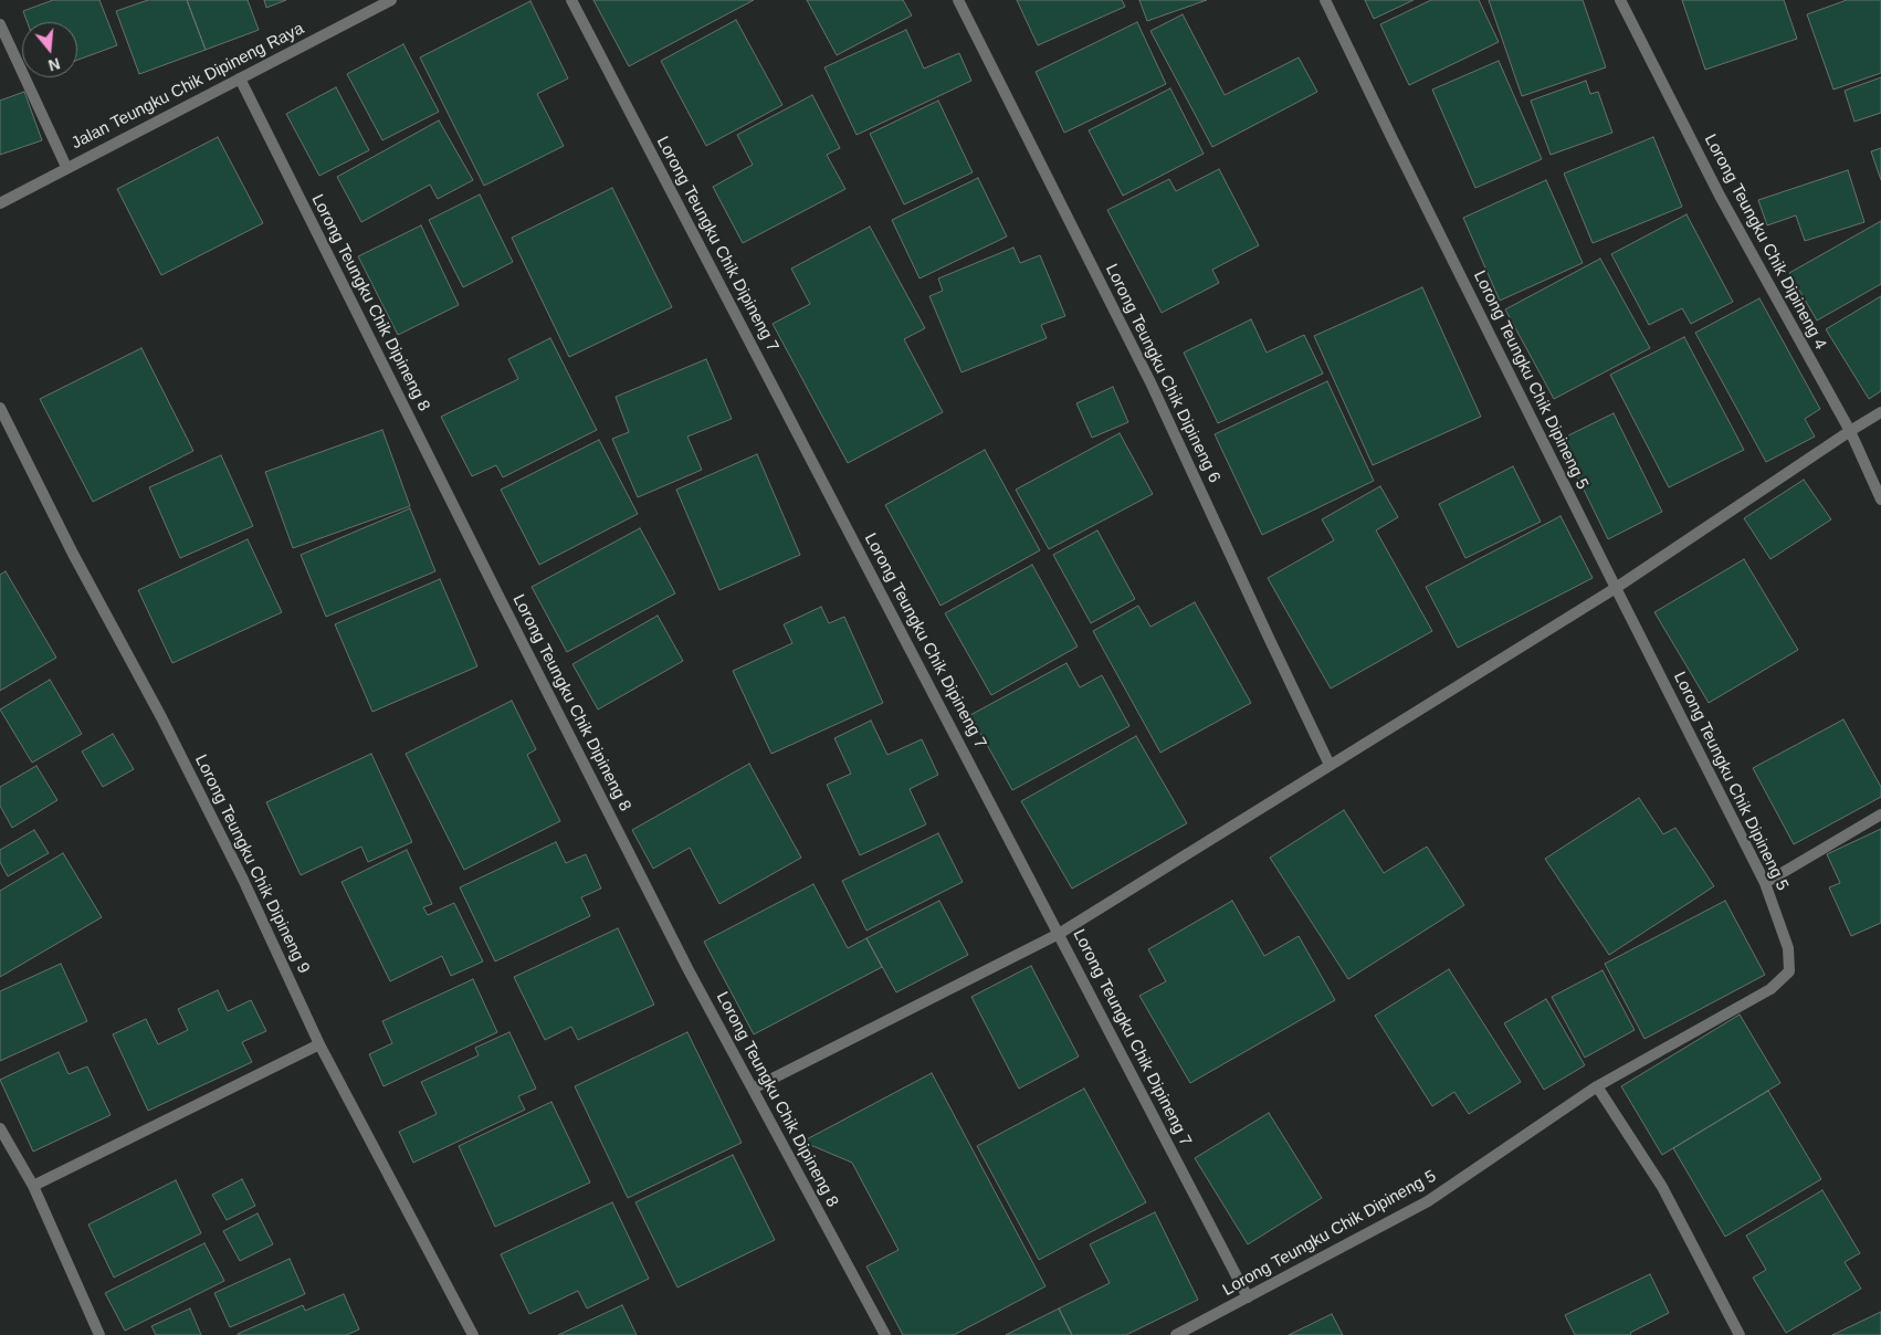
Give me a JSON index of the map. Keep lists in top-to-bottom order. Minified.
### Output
{"streets":{"street":["Jalan Teungku Chik Dipineng Raya","Lorong Teungku Chik Dipineng 4","Lorong Teungku Chik Dipineng 7","Lorong Teungku Chik Dipineng 8","Lorong Teungku Chik Dipineng 6","Lorong Teungku Chik Dipineng 5","Lorong Teungku Chik Dipineng 9"]},"crossings":[["Jalan Teungku Chik Dipineng Raya","Lorong Teungku Chik Dipineng 8"],["Lorong Teungku Chik Dipineng 7","Lorong Teungku Chik Dipineng 5"]],"north":"bottom"}
